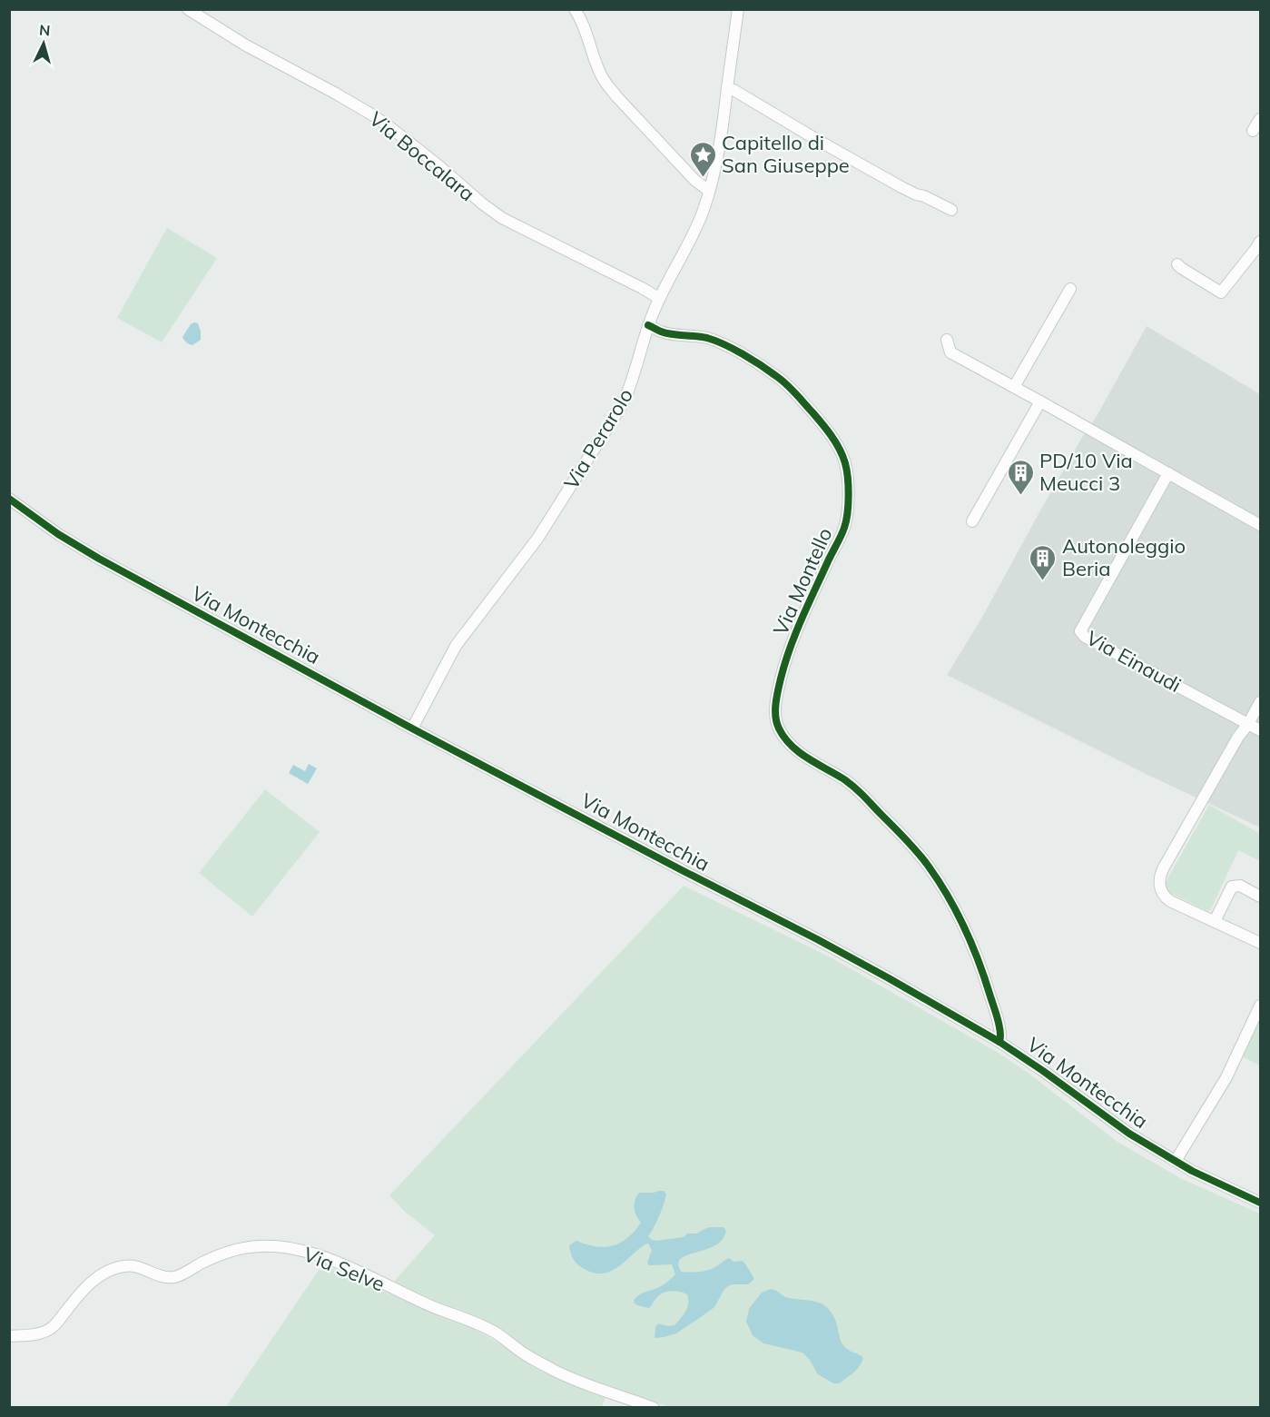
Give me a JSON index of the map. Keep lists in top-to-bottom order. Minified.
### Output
{"streets":{"street":["Via Boccalara","Via Perarolo","Via Montello","Via Montecchia","Via Einaudi","Via Selve"]},"crossings":[["Via Boccalara","Via Perarolo"],["Via Perarolo","Via Montello"],["Via Perarolo","Via Montecchia"],["Via Montello","Via Montecchia"]],"places":{"place":["Capitello di San Giuseppe"],"building":["PD/10 Via Meucci 3","Autonoleggio Beria"]},"north":"top"}
